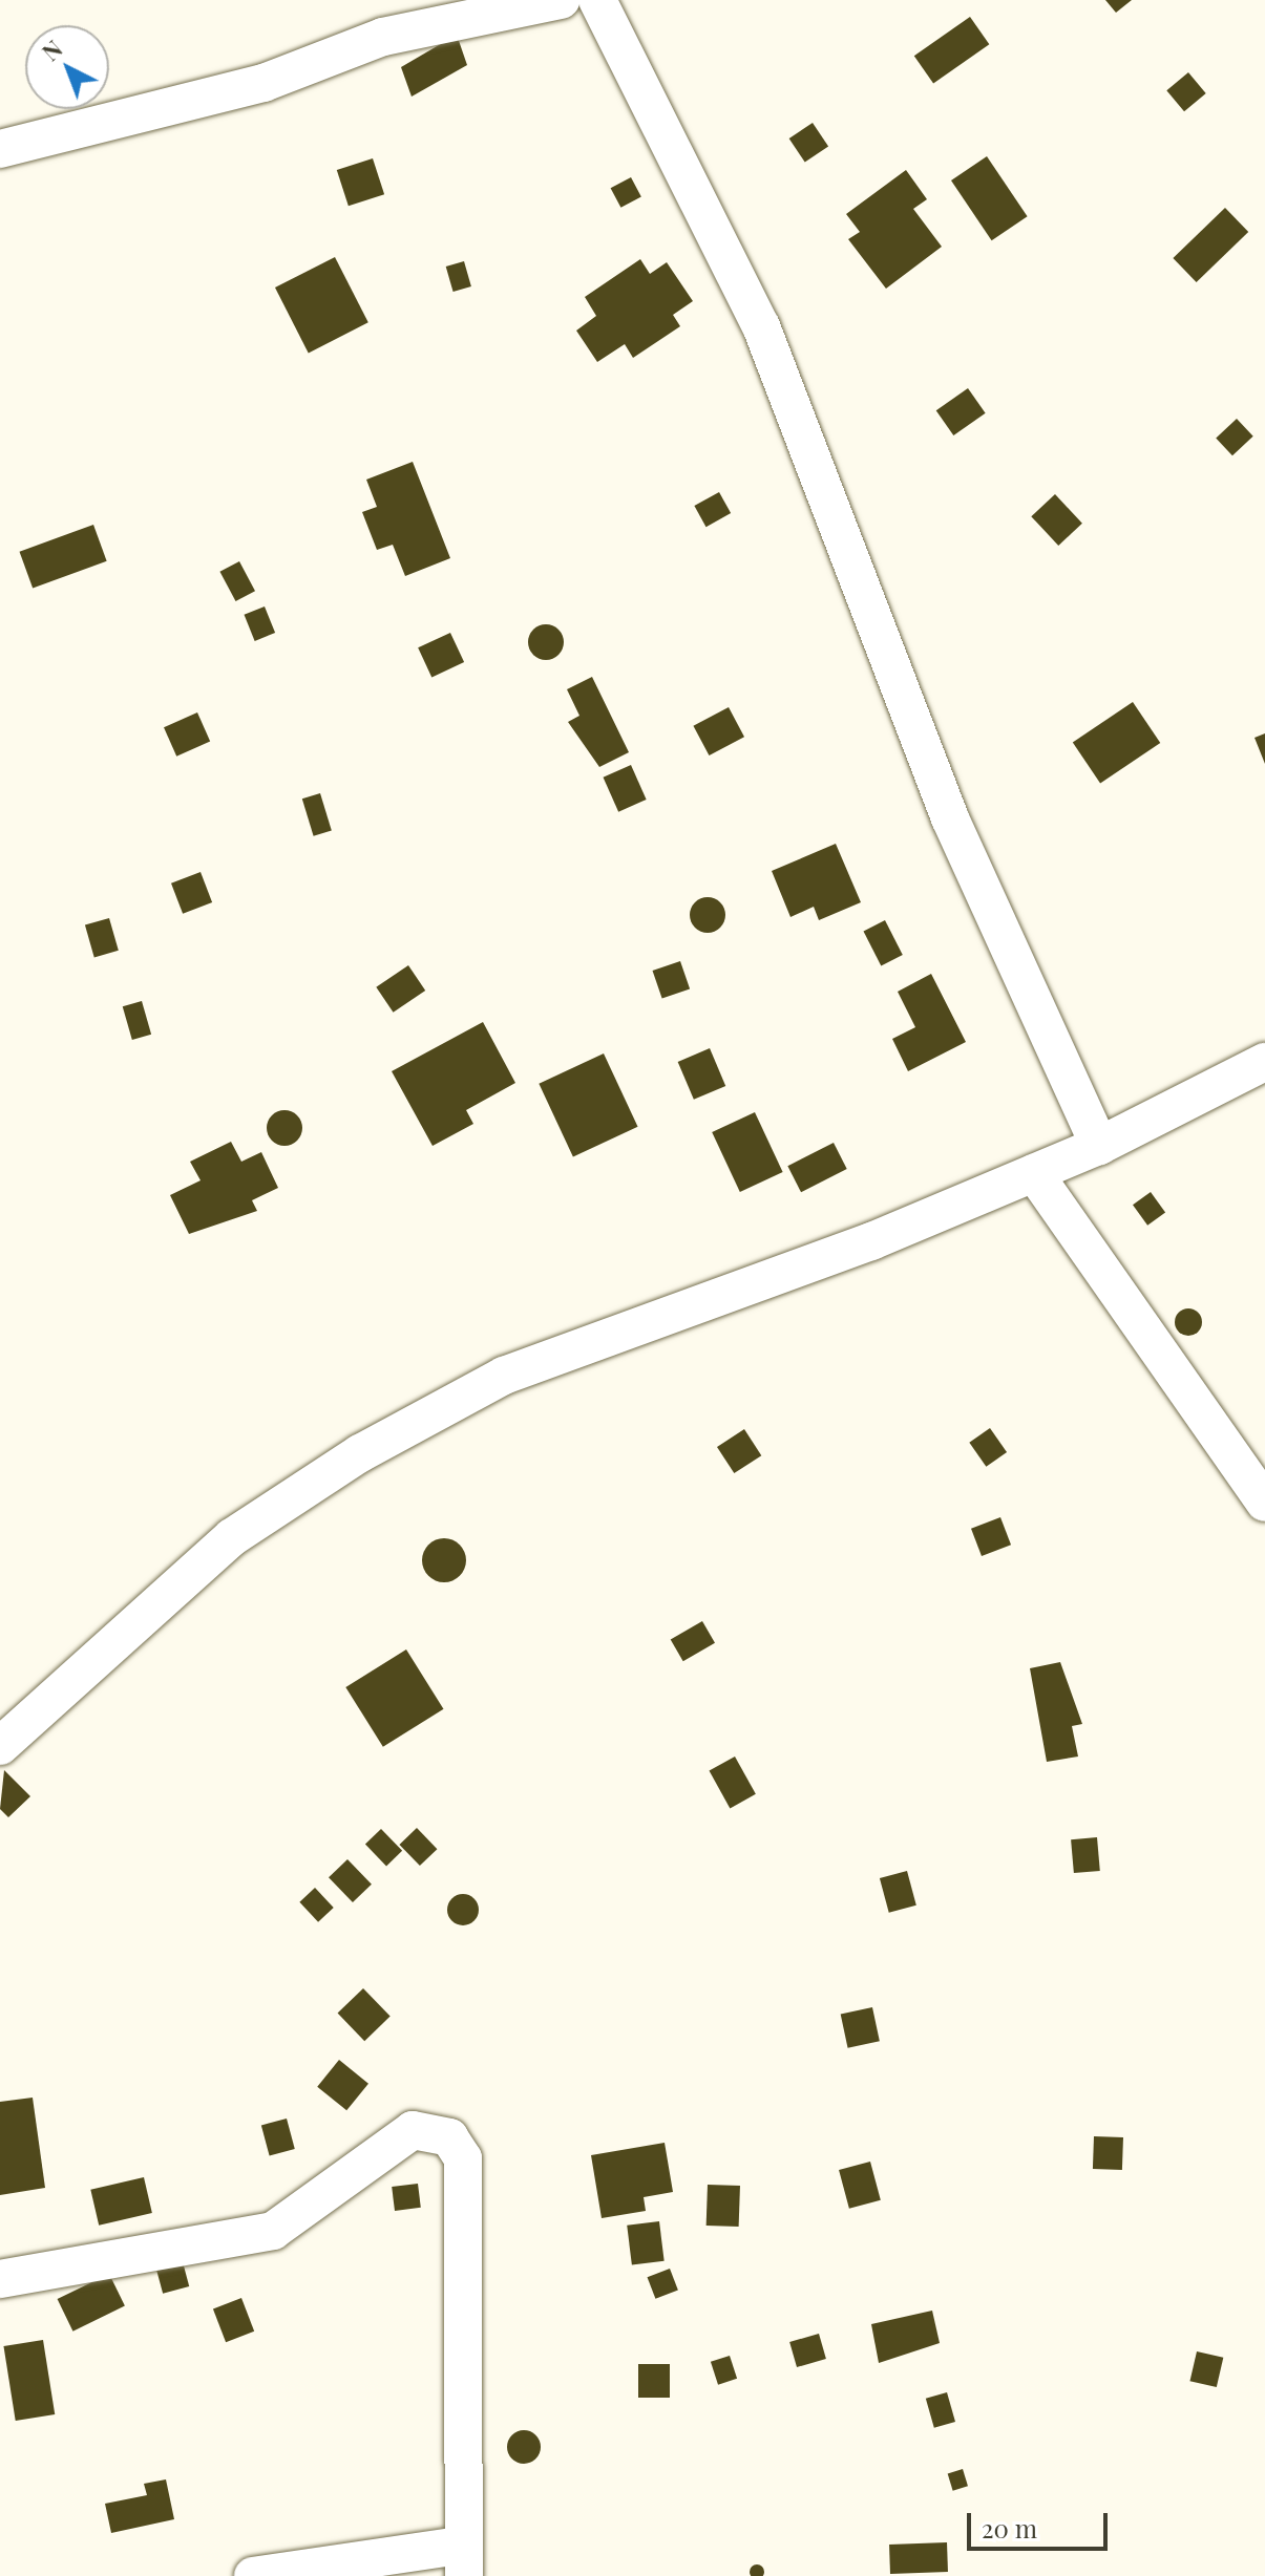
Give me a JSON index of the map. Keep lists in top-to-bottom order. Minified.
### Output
{"scale_bar":"20 m","north":"top left"}
